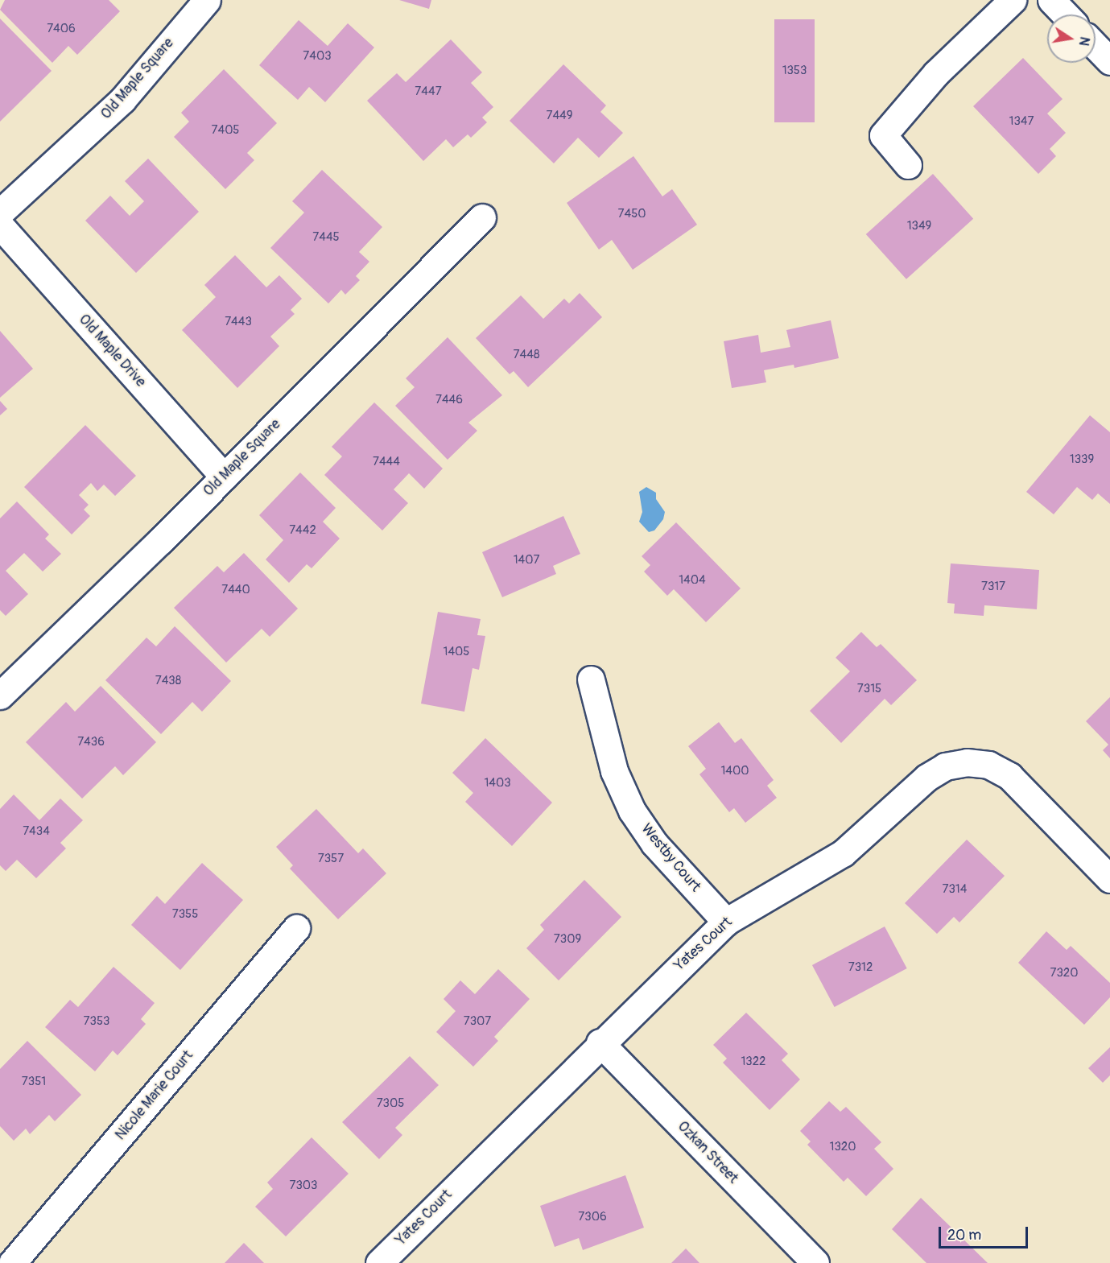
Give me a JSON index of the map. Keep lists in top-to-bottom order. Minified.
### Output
{"streets":{"street":["Old Maple Square","Old Maple Drive","Westby Court","Yates Court","Nicole Marie Court","Ozkan Street"]},"crossings":[["Old Maple Square","Old Maple Drive"],["Westby Court","Yates Court"],["Yates Court","Ozkan Street"]],"house_numbers":["7406","7403","1353","7447","7449","1347","7405","7450","1349","7445","7443","7448","7446","1339","7444","7442","1407","1404","7317","7440","1405","7438","7315","7436","1400","1403","7434","7357","7314","7355","7309","7312","7320","7353","7307","1322","7351","7305","1320","7303","7306"],"scale_bar":"20 m","north":"right"}
